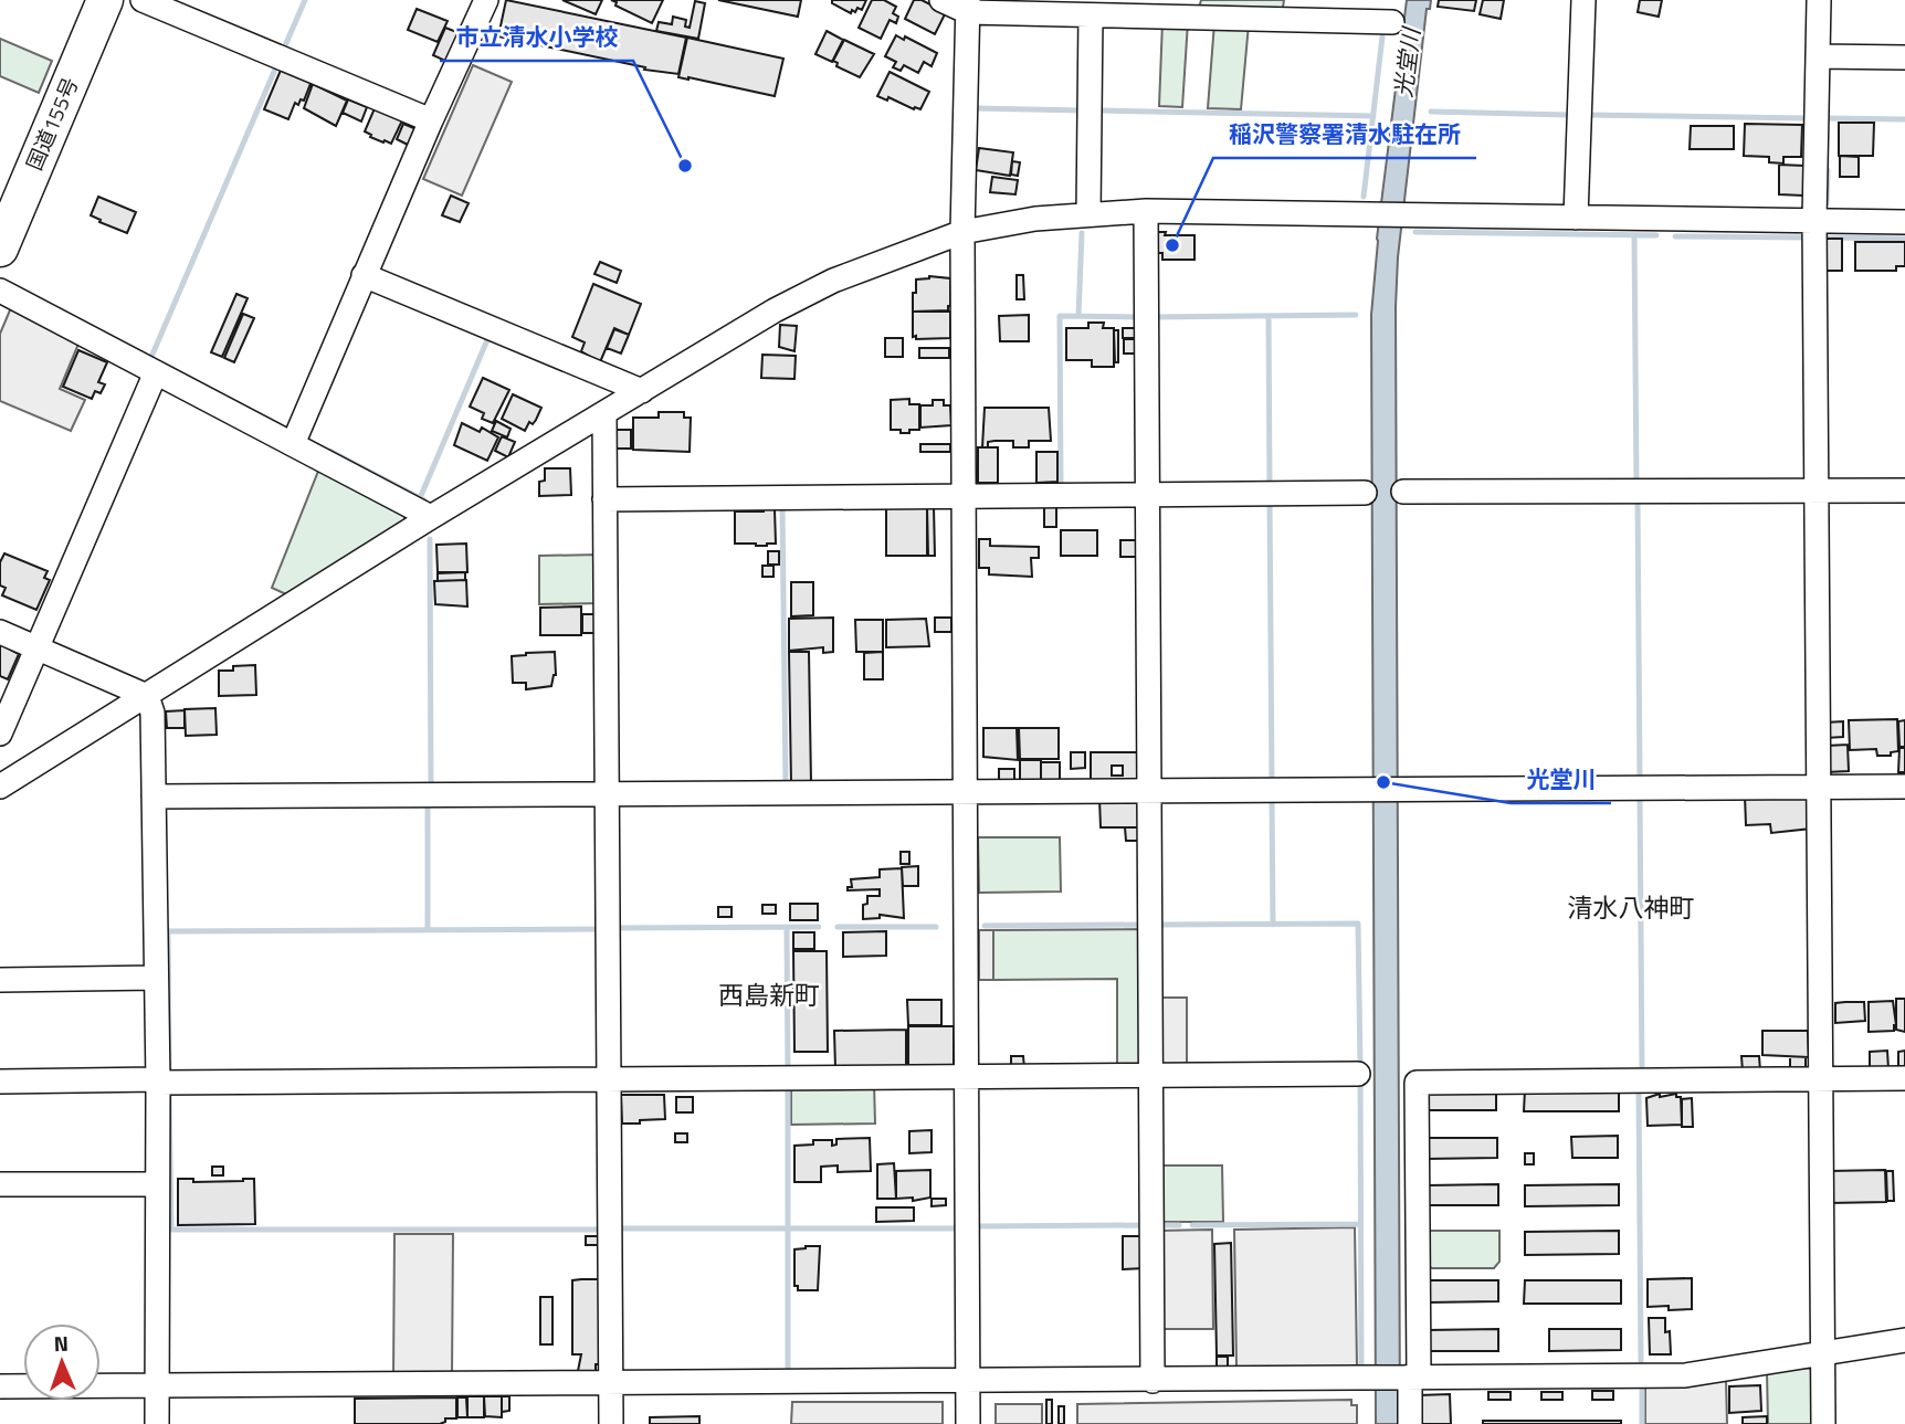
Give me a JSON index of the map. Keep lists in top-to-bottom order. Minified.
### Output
{"streets":{"highway":["国道155号"]},"districts":["清水八神町","西島新町"],"water":["光堂川"],"places":["市立清水小学校","稲沢警察署清水駐在所","光堂川"],"north":"top"}
